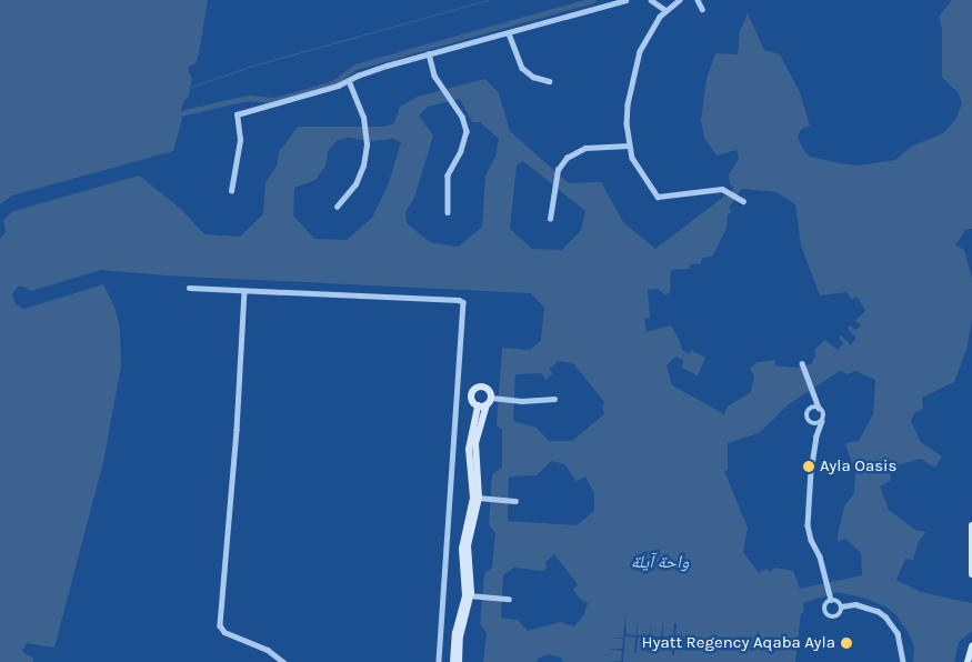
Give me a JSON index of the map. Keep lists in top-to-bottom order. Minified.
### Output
{"water":["واحة آيلة"],"places":["Ayla Oasis","Hyatt Regency Aqaba Ayla"]}
